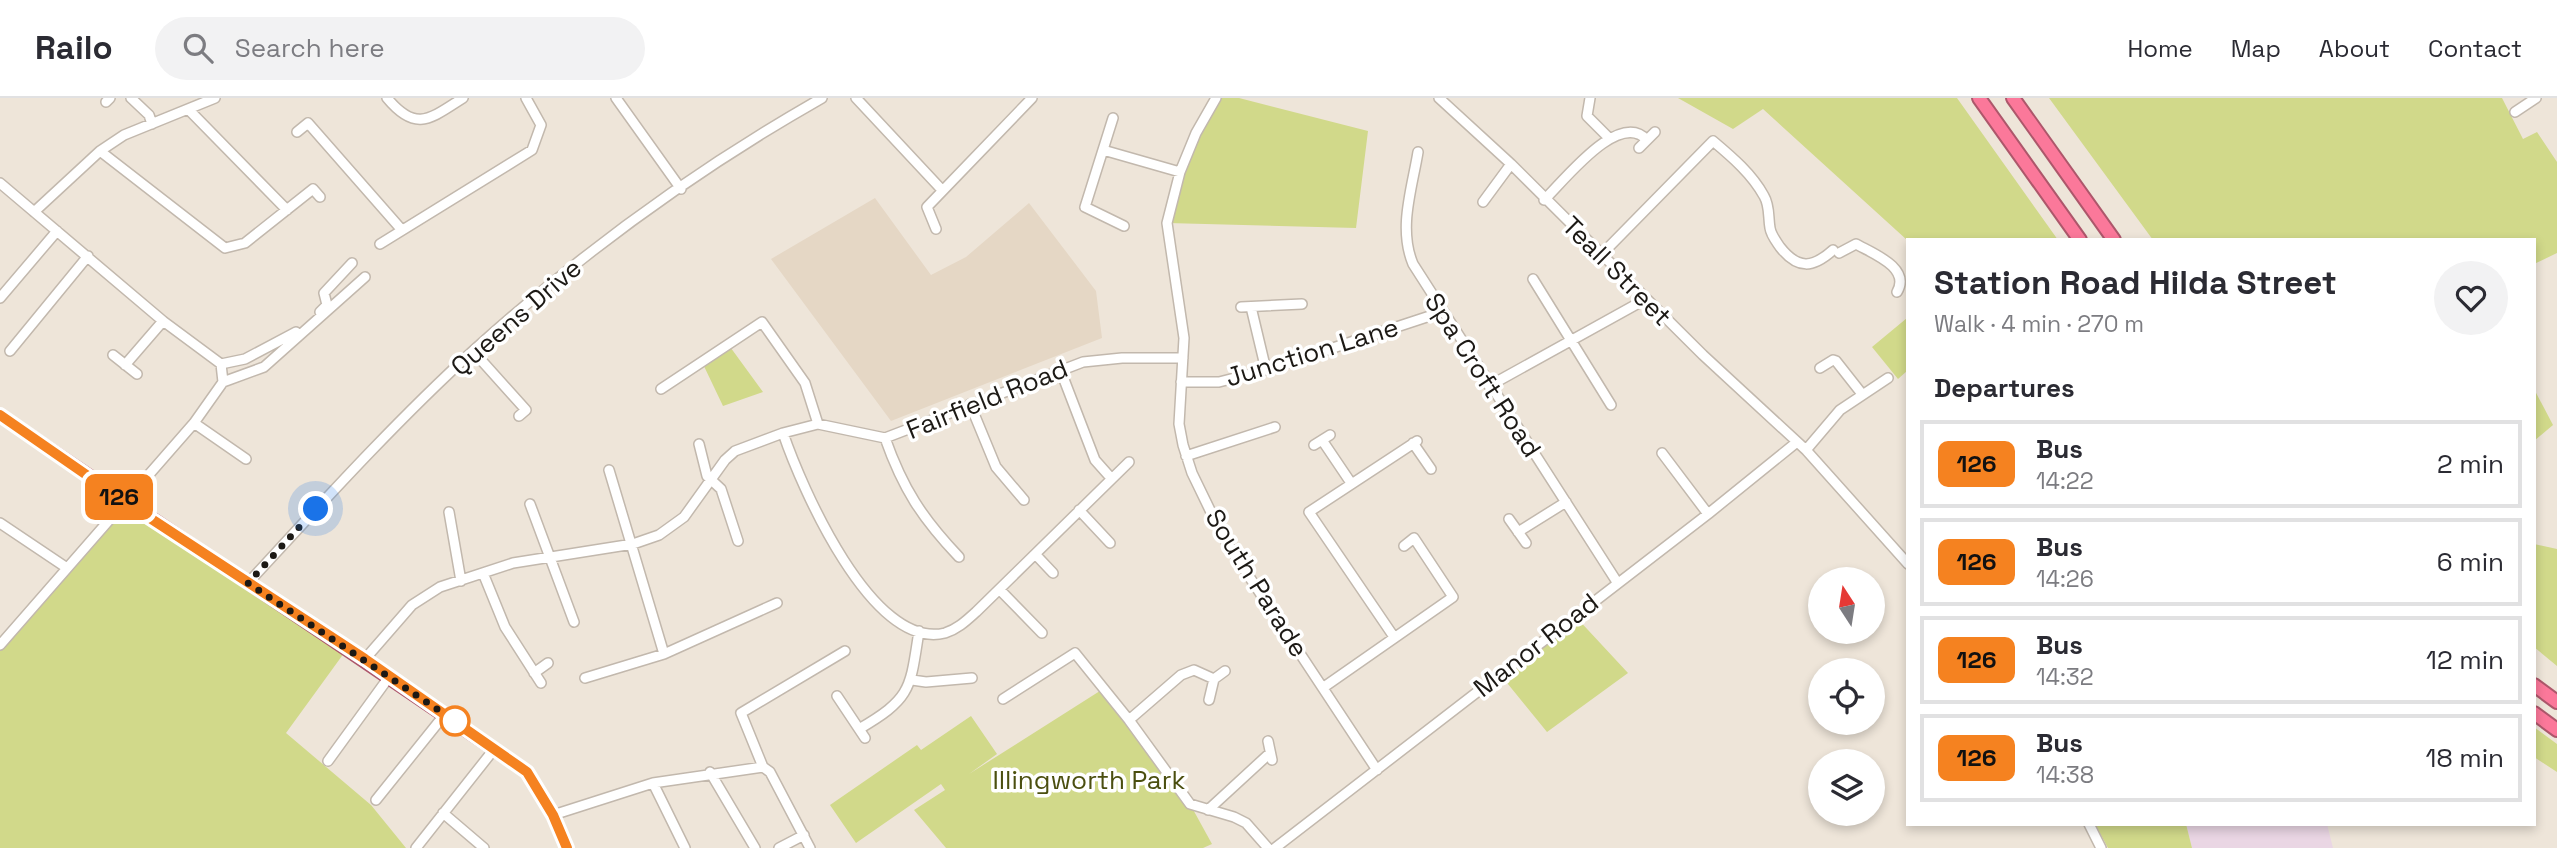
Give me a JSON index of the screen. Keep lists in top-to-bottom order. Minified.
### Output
{"streets":{"street":["Teall Street","Queens Drive","Junction Lane","Spa Croft Road","Fairfield Road","South Parade","Manor Road"]},"crossings":[["Teall Street","Manor Road"],["Junction Lane","Spa Croft Road"],["Junction Lane","South Parade"],["Spa Croft Road","Manor Road"],["Fairfield Road","South Parade"],["South Parade","Manor Road"]],"parks":["Illingworth Park"],"lines":["bus line 126"],"north":"top","page":{"header":"Railo","search":"Search here","nav":["Home","Map","About","Contact"],"on_map":"126","heading":[["Station Road Hilda Street","Walk · 4 min · 270 m"],"Departures"],"list":[{"mark":"126","name":"Bus","note":"14:22","value":"2 min"},{"mark":"126","name":"Bus","note":"14:26","value":"6 min"},{"mark":"126","name":"Bus","note":"14:32","value":"12 min"},{"mark":"126","name":"Bus","note":"14:38","value":"18 min"}]}}
